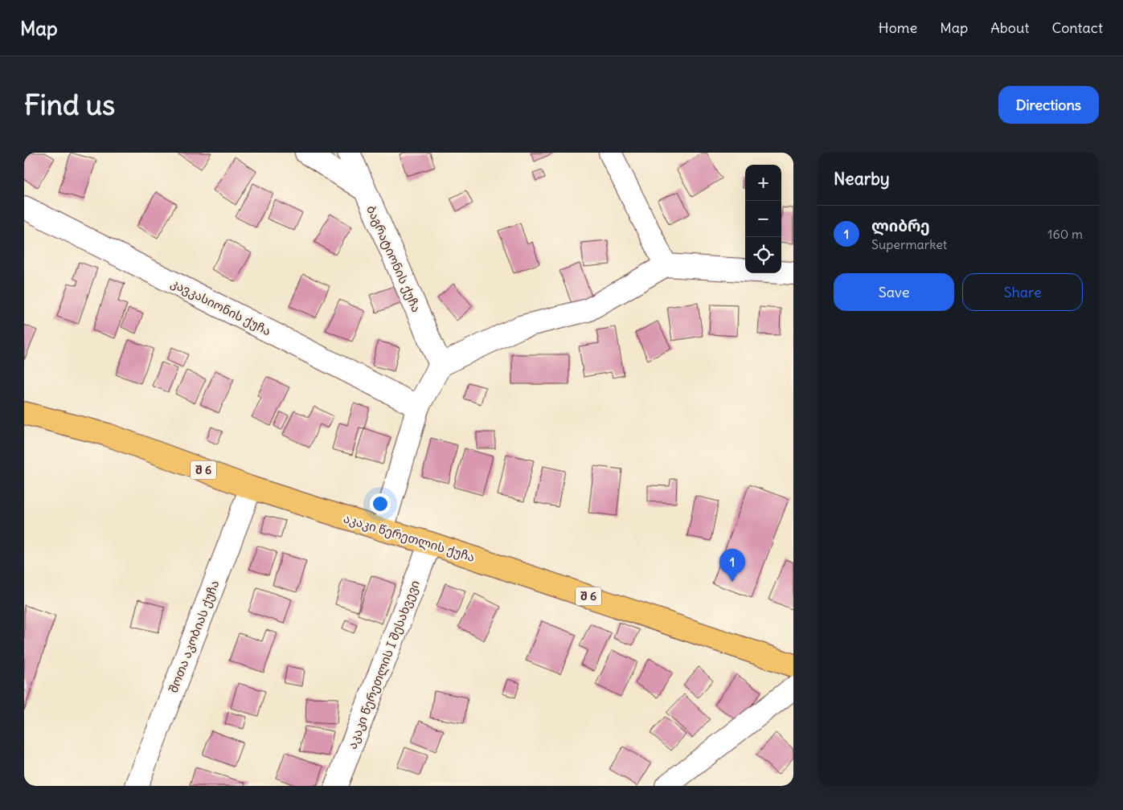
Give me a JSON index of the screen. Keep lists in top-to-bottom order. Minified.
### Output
{"streets":{"main road":["შ 6","აკაკი წერეთლის ქუჩა"],"street":["ბაგრატიონის ქუჩა","კავკასიონის ქუჩა","შოთა აკობიას ქუჩა","აკაკი წერეთლის I შესახვევი"]},"crossings":[["აკაკი წერეთლის ქუჩა","შოთა აკობიას ქუჩა"],["აკაკი წერეთლის ქუჩა","აკაკი წერეთლის I შესახვევი"]],"page":{"header":"Map","nav":["Home","Map","About","Contact"],"buttons":["Directions",["Save","Share"]],"title":"Find us","heading":"Nearby","map_buttons":["+","−"],"list":[{"mark":"1","name":"ლიბრე","note":"Supermarket","value":"160 m"}],"pins":"1"}}
